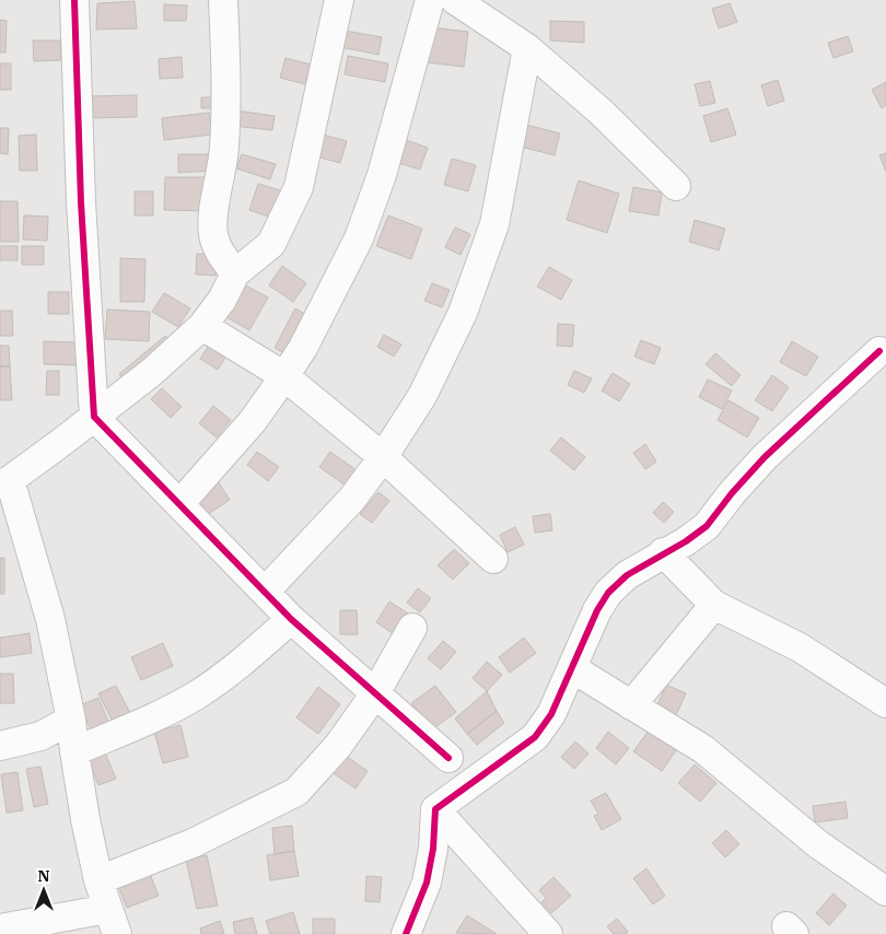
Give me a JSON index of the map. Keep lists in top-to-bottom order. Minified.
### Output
{"north":"top"}
